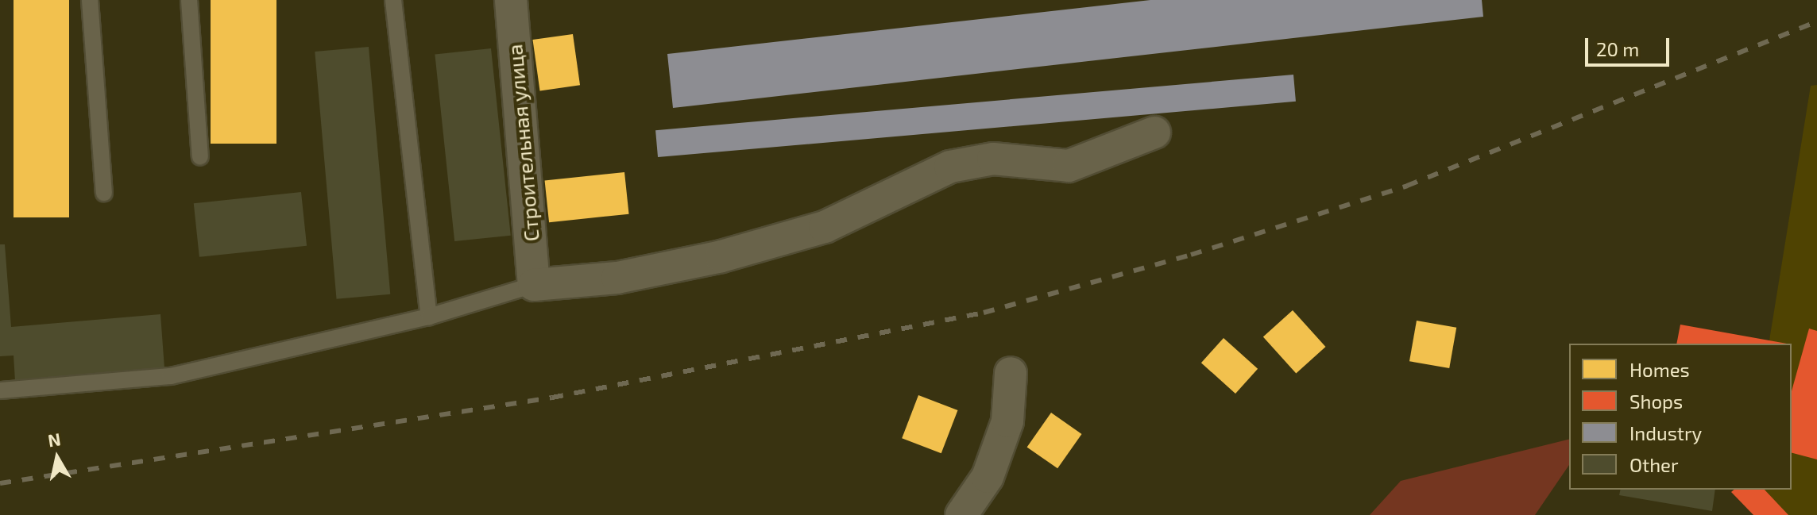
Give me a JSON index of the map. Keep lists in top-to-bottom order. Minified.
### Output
{"streets":{"street":["Строительная улица"]},"legend":["Homes","Shops","Industry","Other"],"scale_bar":"20 m","north":"top"}
